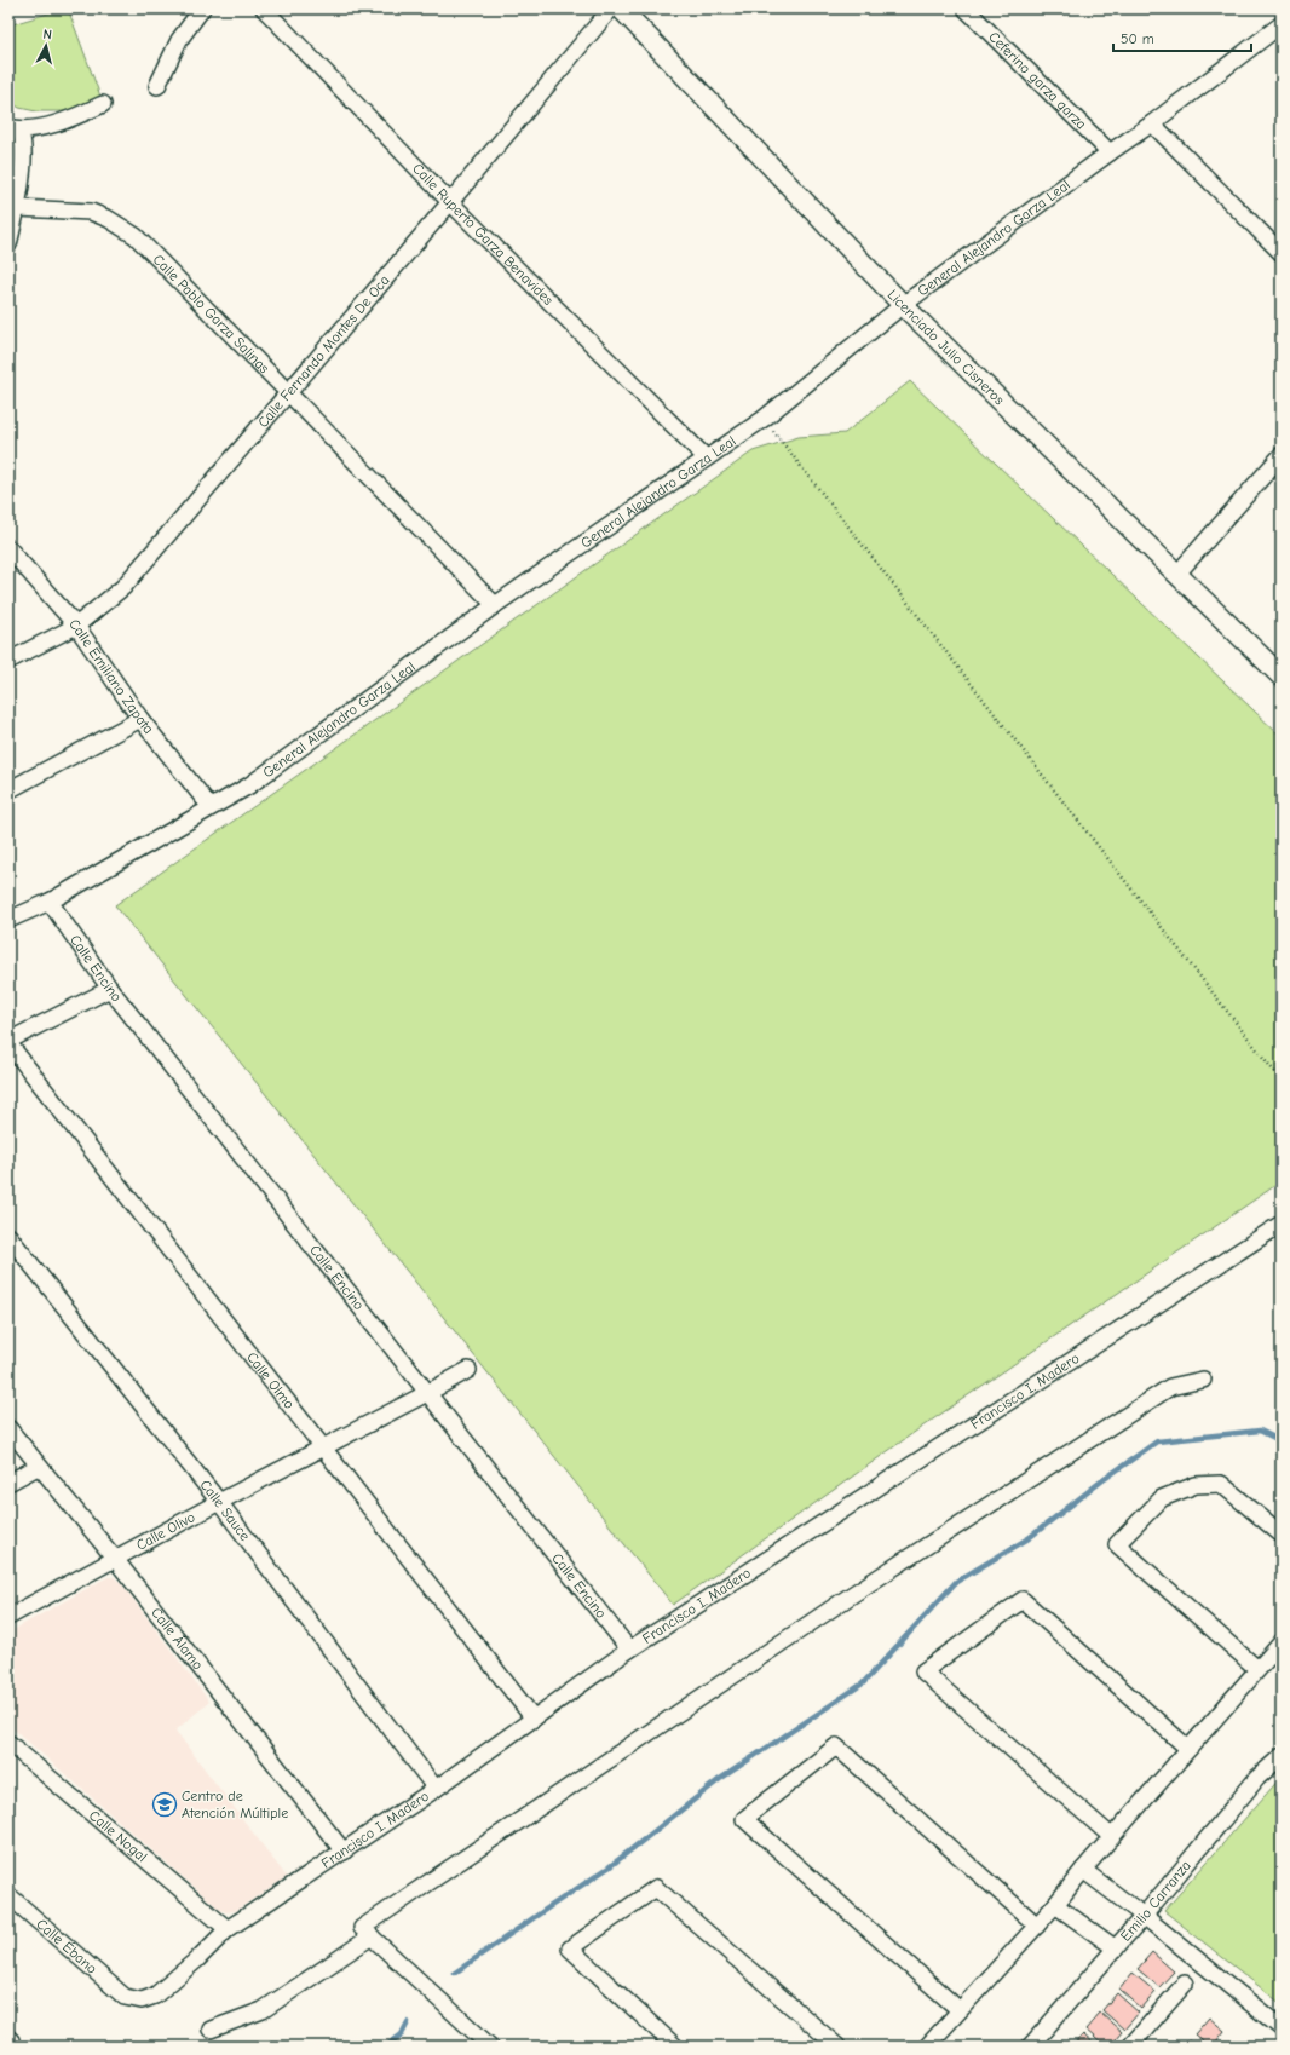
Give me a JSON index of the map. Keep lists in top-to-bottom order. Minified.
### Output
{"streets":{"street":["Ceferino garza garza","Calle Ruperto Garza Benavides","General Alejandro Garza Leal","Calle Pablo Garza Salinas","Licenciado Julio Cisneros","Calle Fernando Montes De Oca","Calle Emiliano Zapata","Calle Encino","Calle Olmo","Francisco I. Madero","Calle Sauce","Calle Olivo","Calle Álamo","Calle Nogal","Emilio Carranza","Calle Ébano"]},"crossings":[["Ceferino garza garza","General Alejandro Garza Leal"],["Calle Ruperto Garza Benavides","General Alejandro Garza Leal"],["Calle Ruperto Garza Benavides","Calle Fernando Montes De Oca"],["General Alejandro Garza Leal","Calle Pablo Garza Salinas"],["General Alejandro Garza Leal","Licenciado Julio Cisneros"],["General Alejandro Garza Leal","Calle Emiliano Zapata"],["General Alejandro Garza Leal","Calle Encino"],["Calle Pablo Garza Salinas","Calle Fernando Montes De Oca"],["Calle Fernando Montes De Oca","Calle Emiliano Zapata"],["Calle Encino","Francisco I. Madero"],["Calle Encino","Calle Olivo"],["Calle Olmo","Francisco I. Madero"],["Calle Olmo","Calle Olivo"],["Francisco I. Madero","Calle Sauce"],["Francisco I. Madero","Calle Álamo"],["Francisco I. Madero","Calle Nogal"],["Francisco I. Madero","Calle Ébano"],["Calle Sauce","Calle Olivo"],["Calle Olivo","Calle Álamo"]],"places":{"school or university":["Centro de Atención Múltiple"]},"scale_bar":"50 m","north":"top"}
